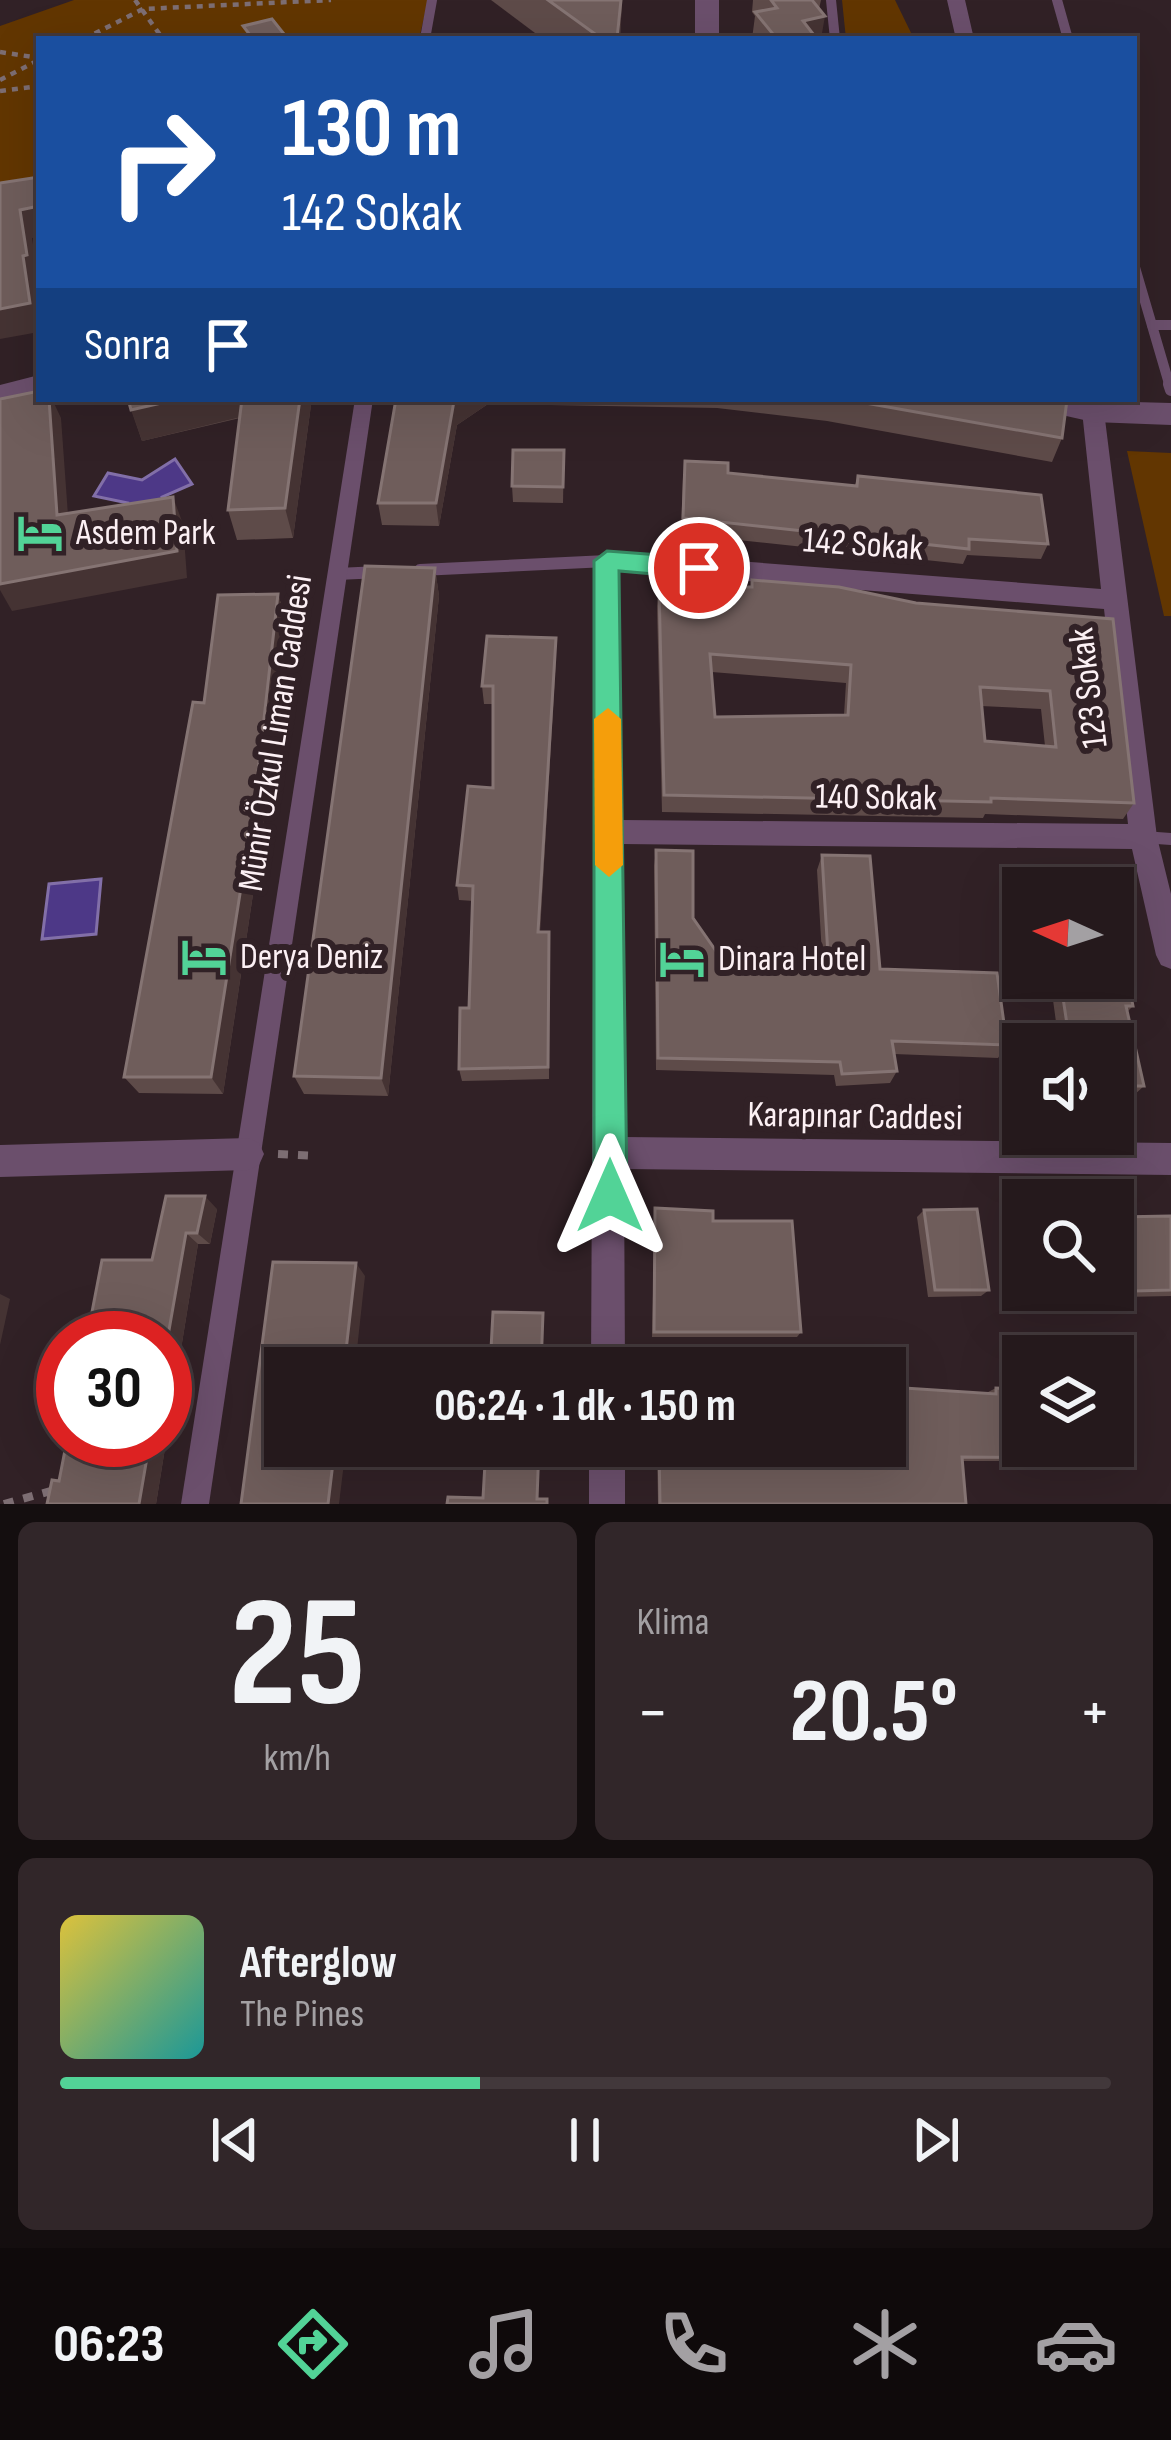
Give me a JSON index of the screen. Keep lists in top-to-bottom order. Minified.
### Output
{"streets":{"street":["142 Sokak","123 Sokak","Münir Özkul Liman Caddesi","140 Sokak","Karapınar Caddesi"]},"crossings":[["142 Sokak","123 Sokak"],["123 Sokak","140 Sokak"]],"places":{"hotel":["Asdem Park","Derya Deniz","Dinara Hotel"]},"north":"left","page":{"turn":["130 m","142 Sokak"],"then":"Sonra","limit":"30","trip":"06:24 · 1 dk · 150 m","tile":[["25","km/h"],"Klima"],"heat":["−","20.5°","+"],"song":["Afterglow","The Pines"],"tabs":"06:23"}}
